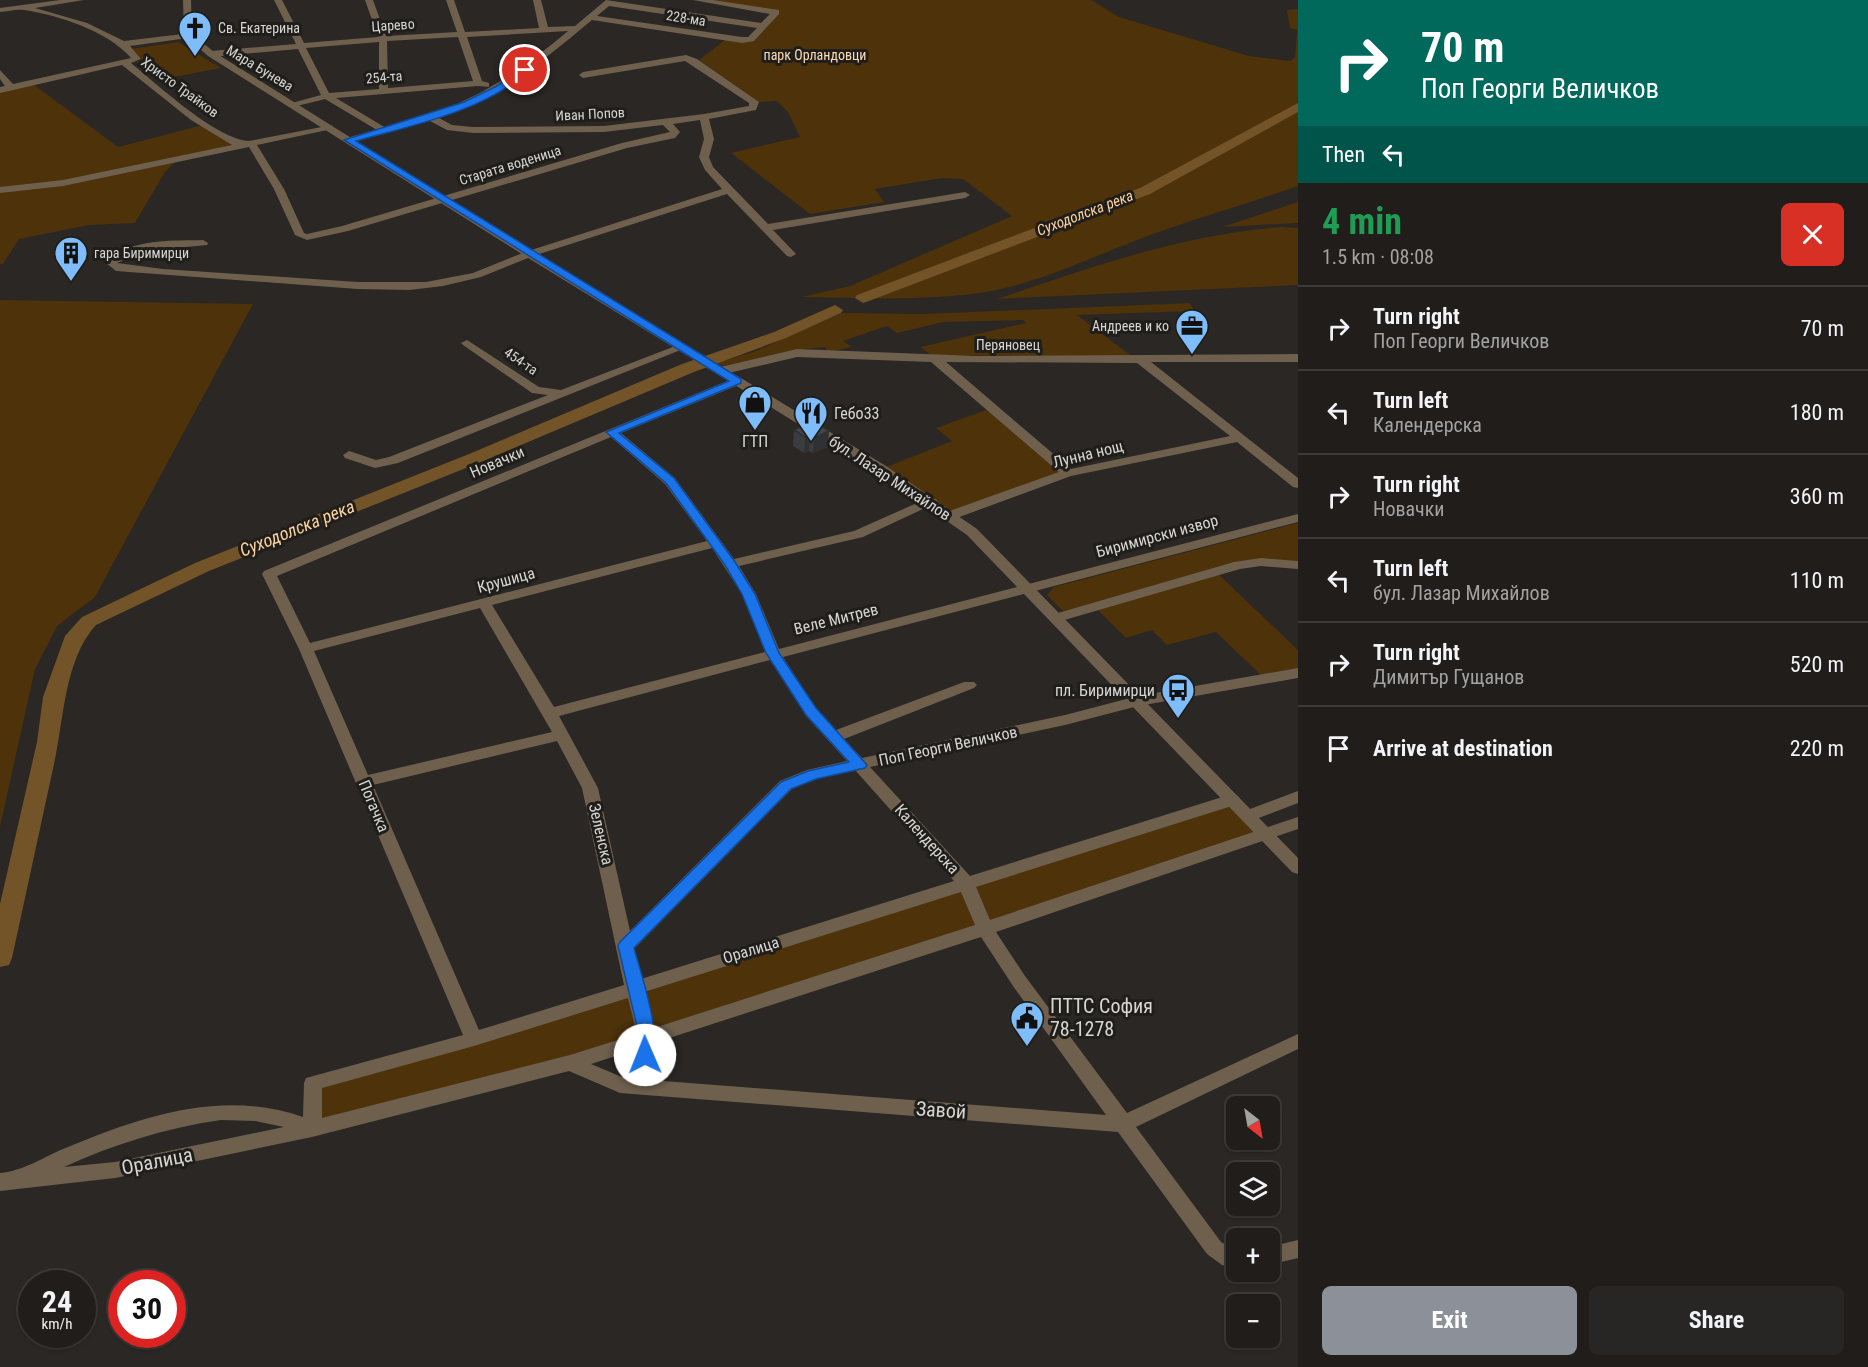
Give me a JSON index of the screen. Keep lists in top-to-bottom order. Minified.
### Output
{"streets":{"street":["228-ма","Царево","Мара Бунева","254-та","Христо Трайков","Иван Попов","Старата воденица","Перяновец","454-та","Лунна нощ","Новачки","бул. Лазар Михайлов","Биримирски извор","Крушица","Веле Митрев","Поп Георги Величков","Погачка","Зеленска","Календерска","Оралица","Завой"]},"crossings":[["Царево","Мара Бунева"],["Мара Бунева","254-та"],["Мара Бунева","Христо Трайков"],["Мара Бунева","бул. Лазар Михайлов"],["Христо Трайков","Старата воденица"],["Иван Попов","Старата воденица"],["Старата воденица","бул. Лазар Михайлов"],["Перяновец","бул. Лазар Михайлов"],["Лунна нощ","бул. Лазар Михайлов"],["Новачки","бул. Лазар Михайлов"],["Новачки","Погачка"],["Новачки","Календерска"],["бул. Лазар Михайлов","Биримирски извор"],["бул. Лазар Михайлов","Веле Митрев"],["бул. Лазар Михайлов","Поп Георги Величков"],["бул. Лазар Михайлов","Оралица"],["Биримирски извор","Веле Митрев"],["Крушица","Погачка"],["Крушица","Зеленска"],["Крушица","Календерска"],["Веле Митрев","Зеленска"],["Веле Митрев","Календерска"],["Поп Георги Величков","Зеленска"],["Поп Георги Величков","Календерска"],["Погачка","Оралица"],["Зеленска","Оралица"],["Зеленска","Завой"],["Календерска","Оралица"],["Календерска","Завой"],["Оралица","Завой"]],"water":["Суходолска река"],"parks":["парк Орландовци"],"places":{"church":["Св. Екатерина"],"building":["гара Биримирци"],"office":["Андреев и ко"],"shop":["ГТП"],"restaurant":["Гебо33"],"bus stop":["пл. Биримирци"],"public building":["ПТТС София 78-1278"]},"north":"bottom right","page":{"turn":["70 m","Поп Георги Величков"],"then":"Then","heading":["4 min","1.5 km · 08:08"],"list":[{"name":"Turn right","note":"Поп Георги Величков","value":"70 m"},{"name":"Turn left","note":"Календерска","value":"180 m"},{"name":"Turn right","note":"Новачки","value":"360 m"},{"name":"Turn left","note":"бул. Лазар Михайлов","value":"110 m"},{"name":"Turn right","note":"Димитър Гущанов","value":"520 m"},{"name":"Arrive at destination","value":"220 m"}],"map_buttons":["+","−"],"speed":"24 km/h","limit":"30","buttons":["Exit","Share"]}}
